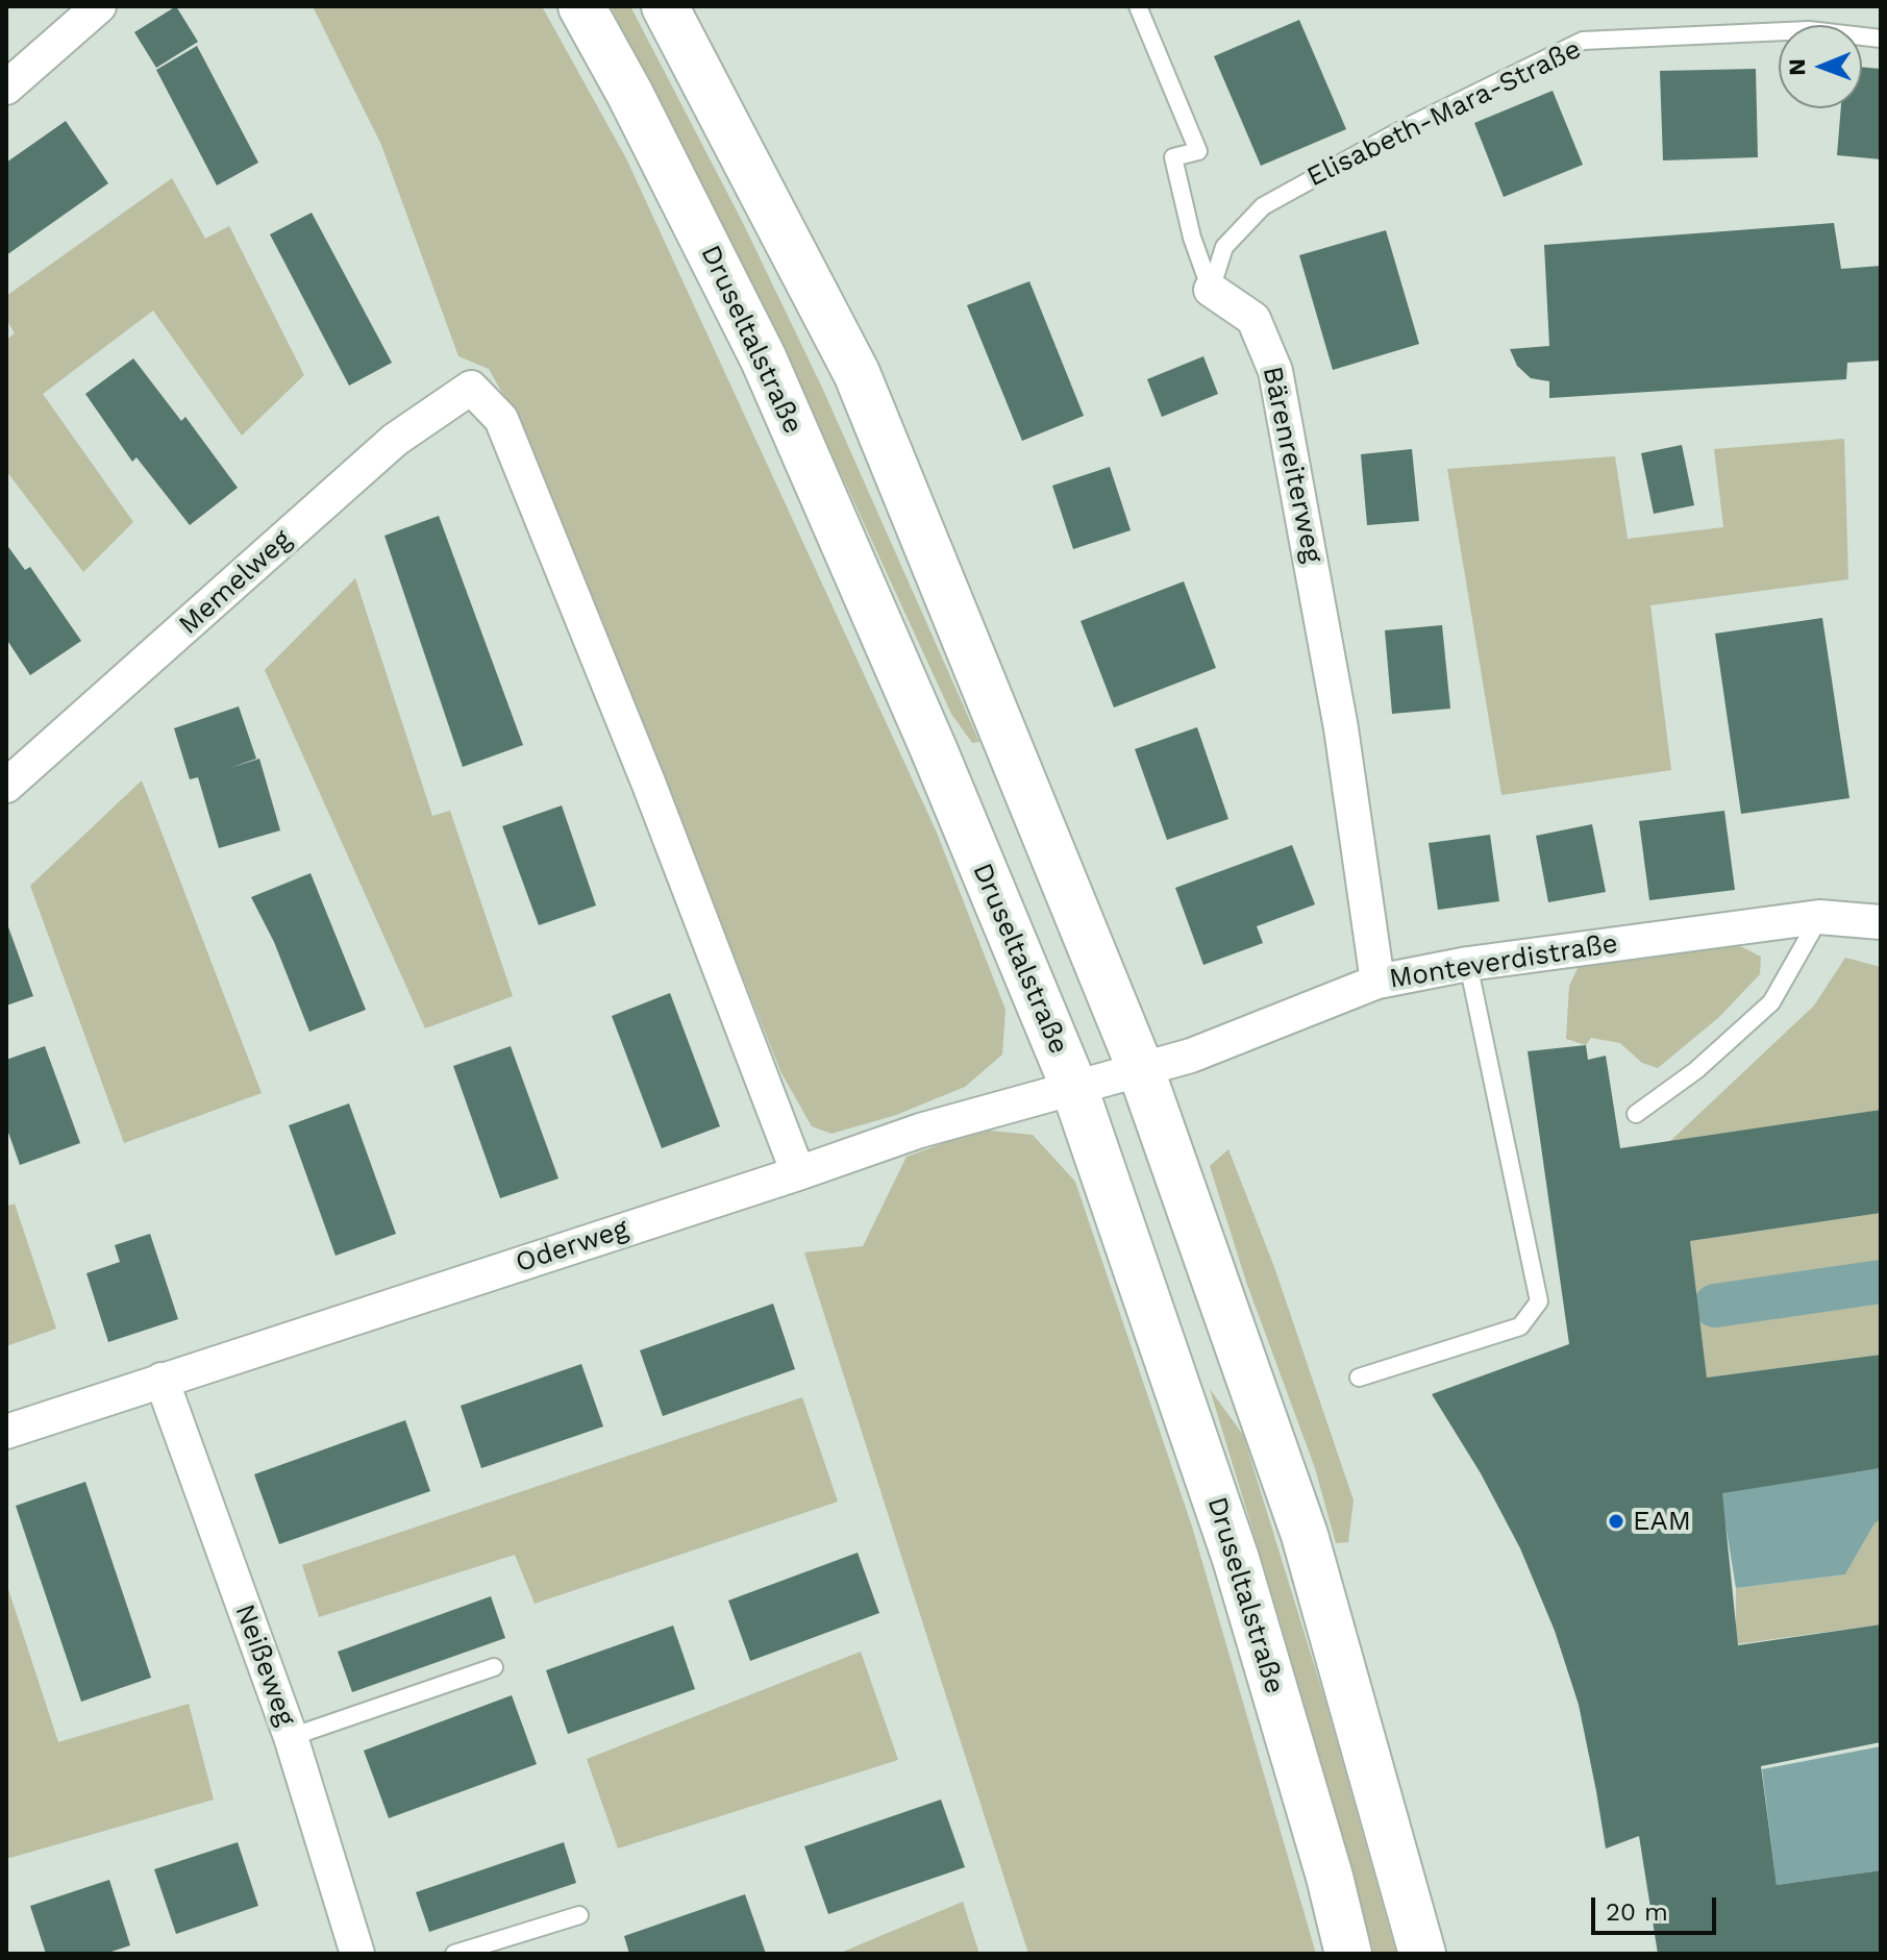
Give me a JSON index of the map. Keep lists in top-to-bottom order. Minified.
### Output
{"streets":{"main road":["Druseltalstraße"],"street":["Bärenreiterweg","Memelweg","Monteverdistraße","Oderweg","Neißeweg"],"lane":["Elisabeth-Mara-Straße"]},"crossings":[["Elisabeth-Mara-Straße","Bärenreiterweg"],["Druseltalstraße","Oderweg"],["Bärenreiterweg","Monteverdistraße"],["Memelweg","Oderweg"],["Monteverdistraße","Oderweg"],["Oderweg","Neißeweg"]],"places":["EAM"],"scale_bar":"20 m","north":"left"}
